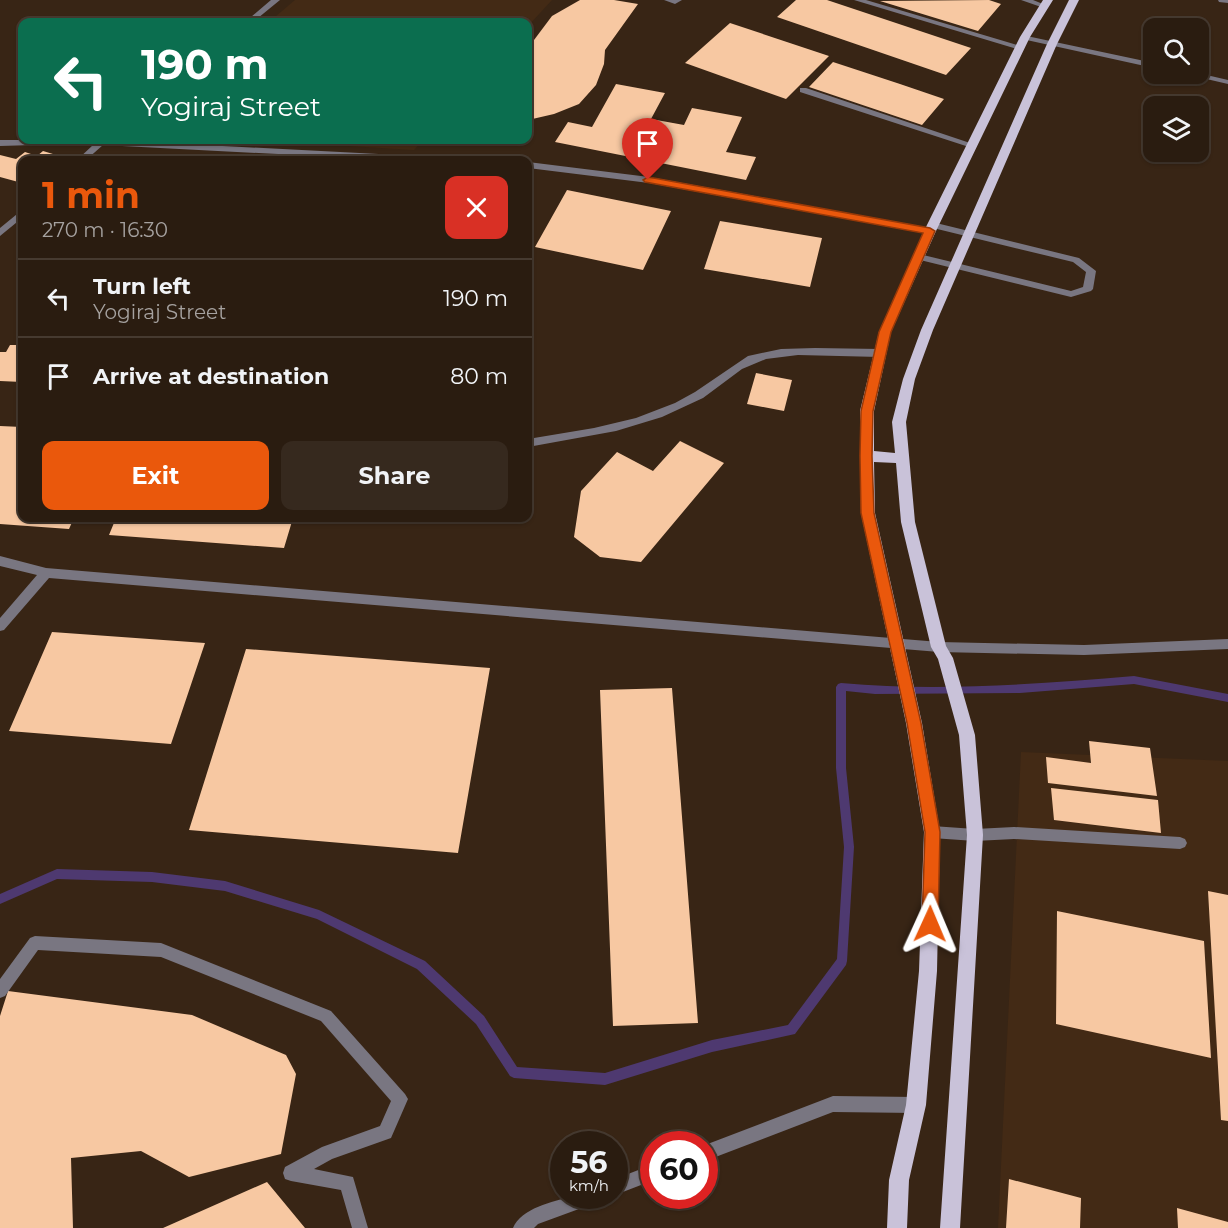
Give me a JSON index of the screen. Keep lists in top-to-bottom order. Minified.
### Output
{"page":{"turn":["190 m","Yogiraj Street"],"heading":["1 min","270 m · 16:30"],"list":[{"name":"Turn left","note":"Yogiraj Street","value":"190 m"},{"name":"Arrive at destination","value":"80 m"}],"buttons":["Exit","Share"],"speed":"56 km/h","limit":"60"}}
